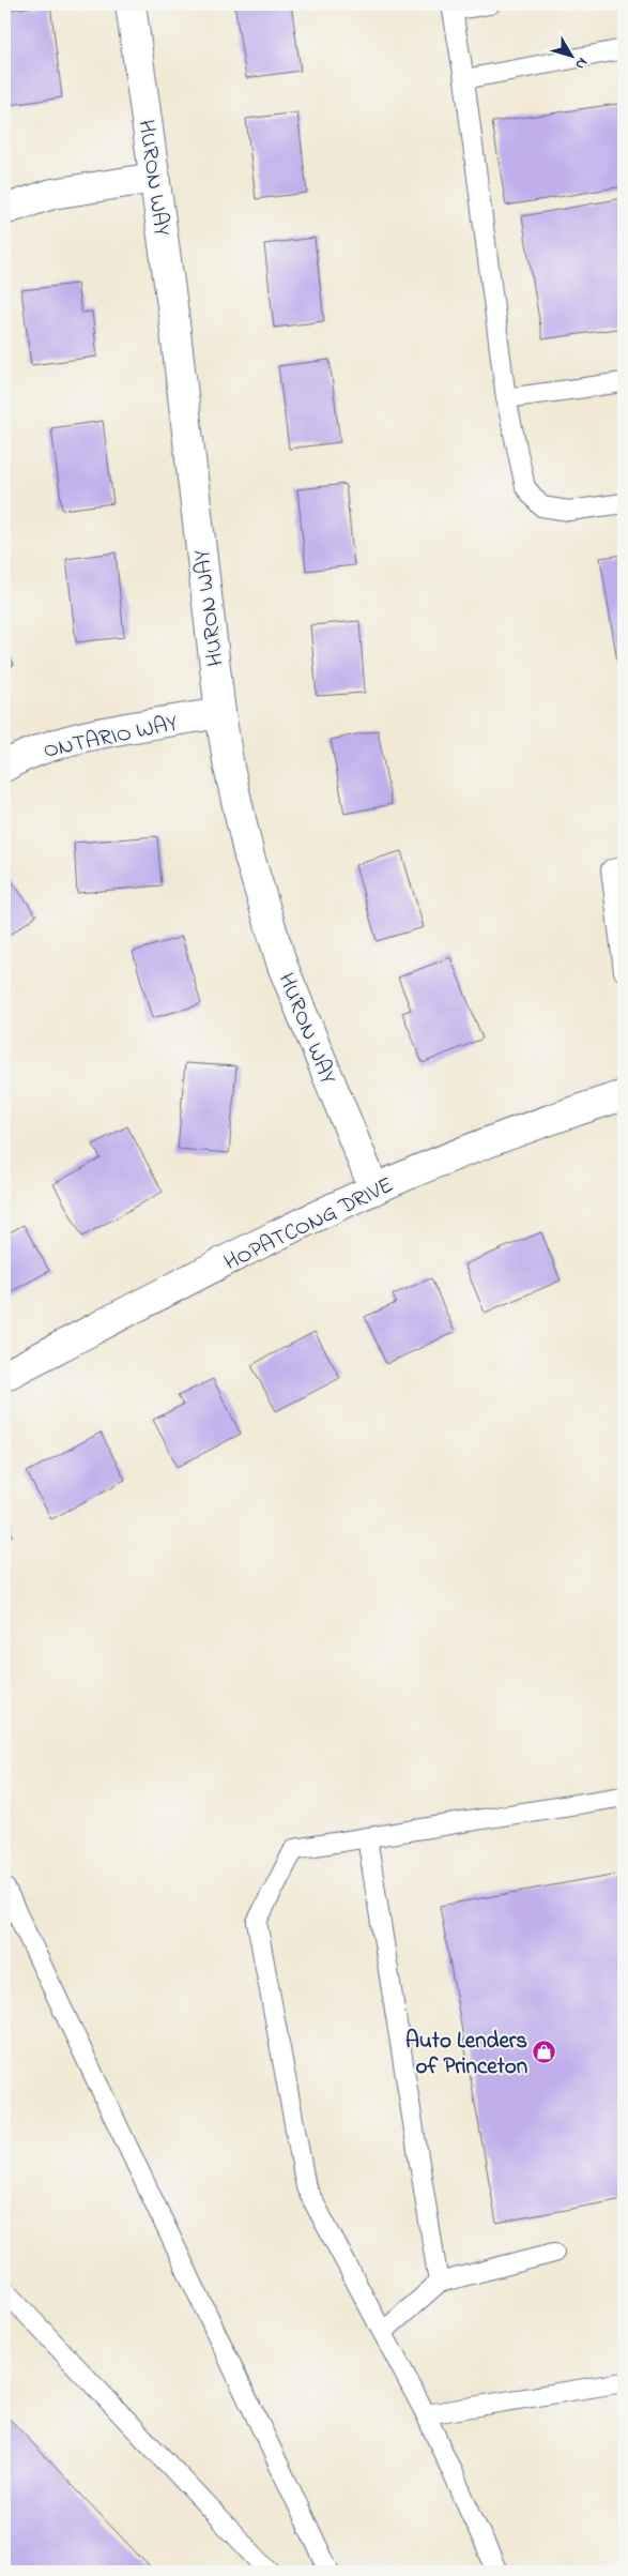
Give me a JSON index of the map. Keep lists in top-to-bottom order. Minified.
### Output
{"streets":{"street":["HURON WAY","ONTARIO WAY","HOPATCONG DRIVE"]},"crossings":[["HURON WAY","ONTARIO WAY"],["HURON WAY","HOPATCONG DRIVE"]],"places":{"shop":["Auto Lenders of Princeton"]},"north":"bottom right"}
